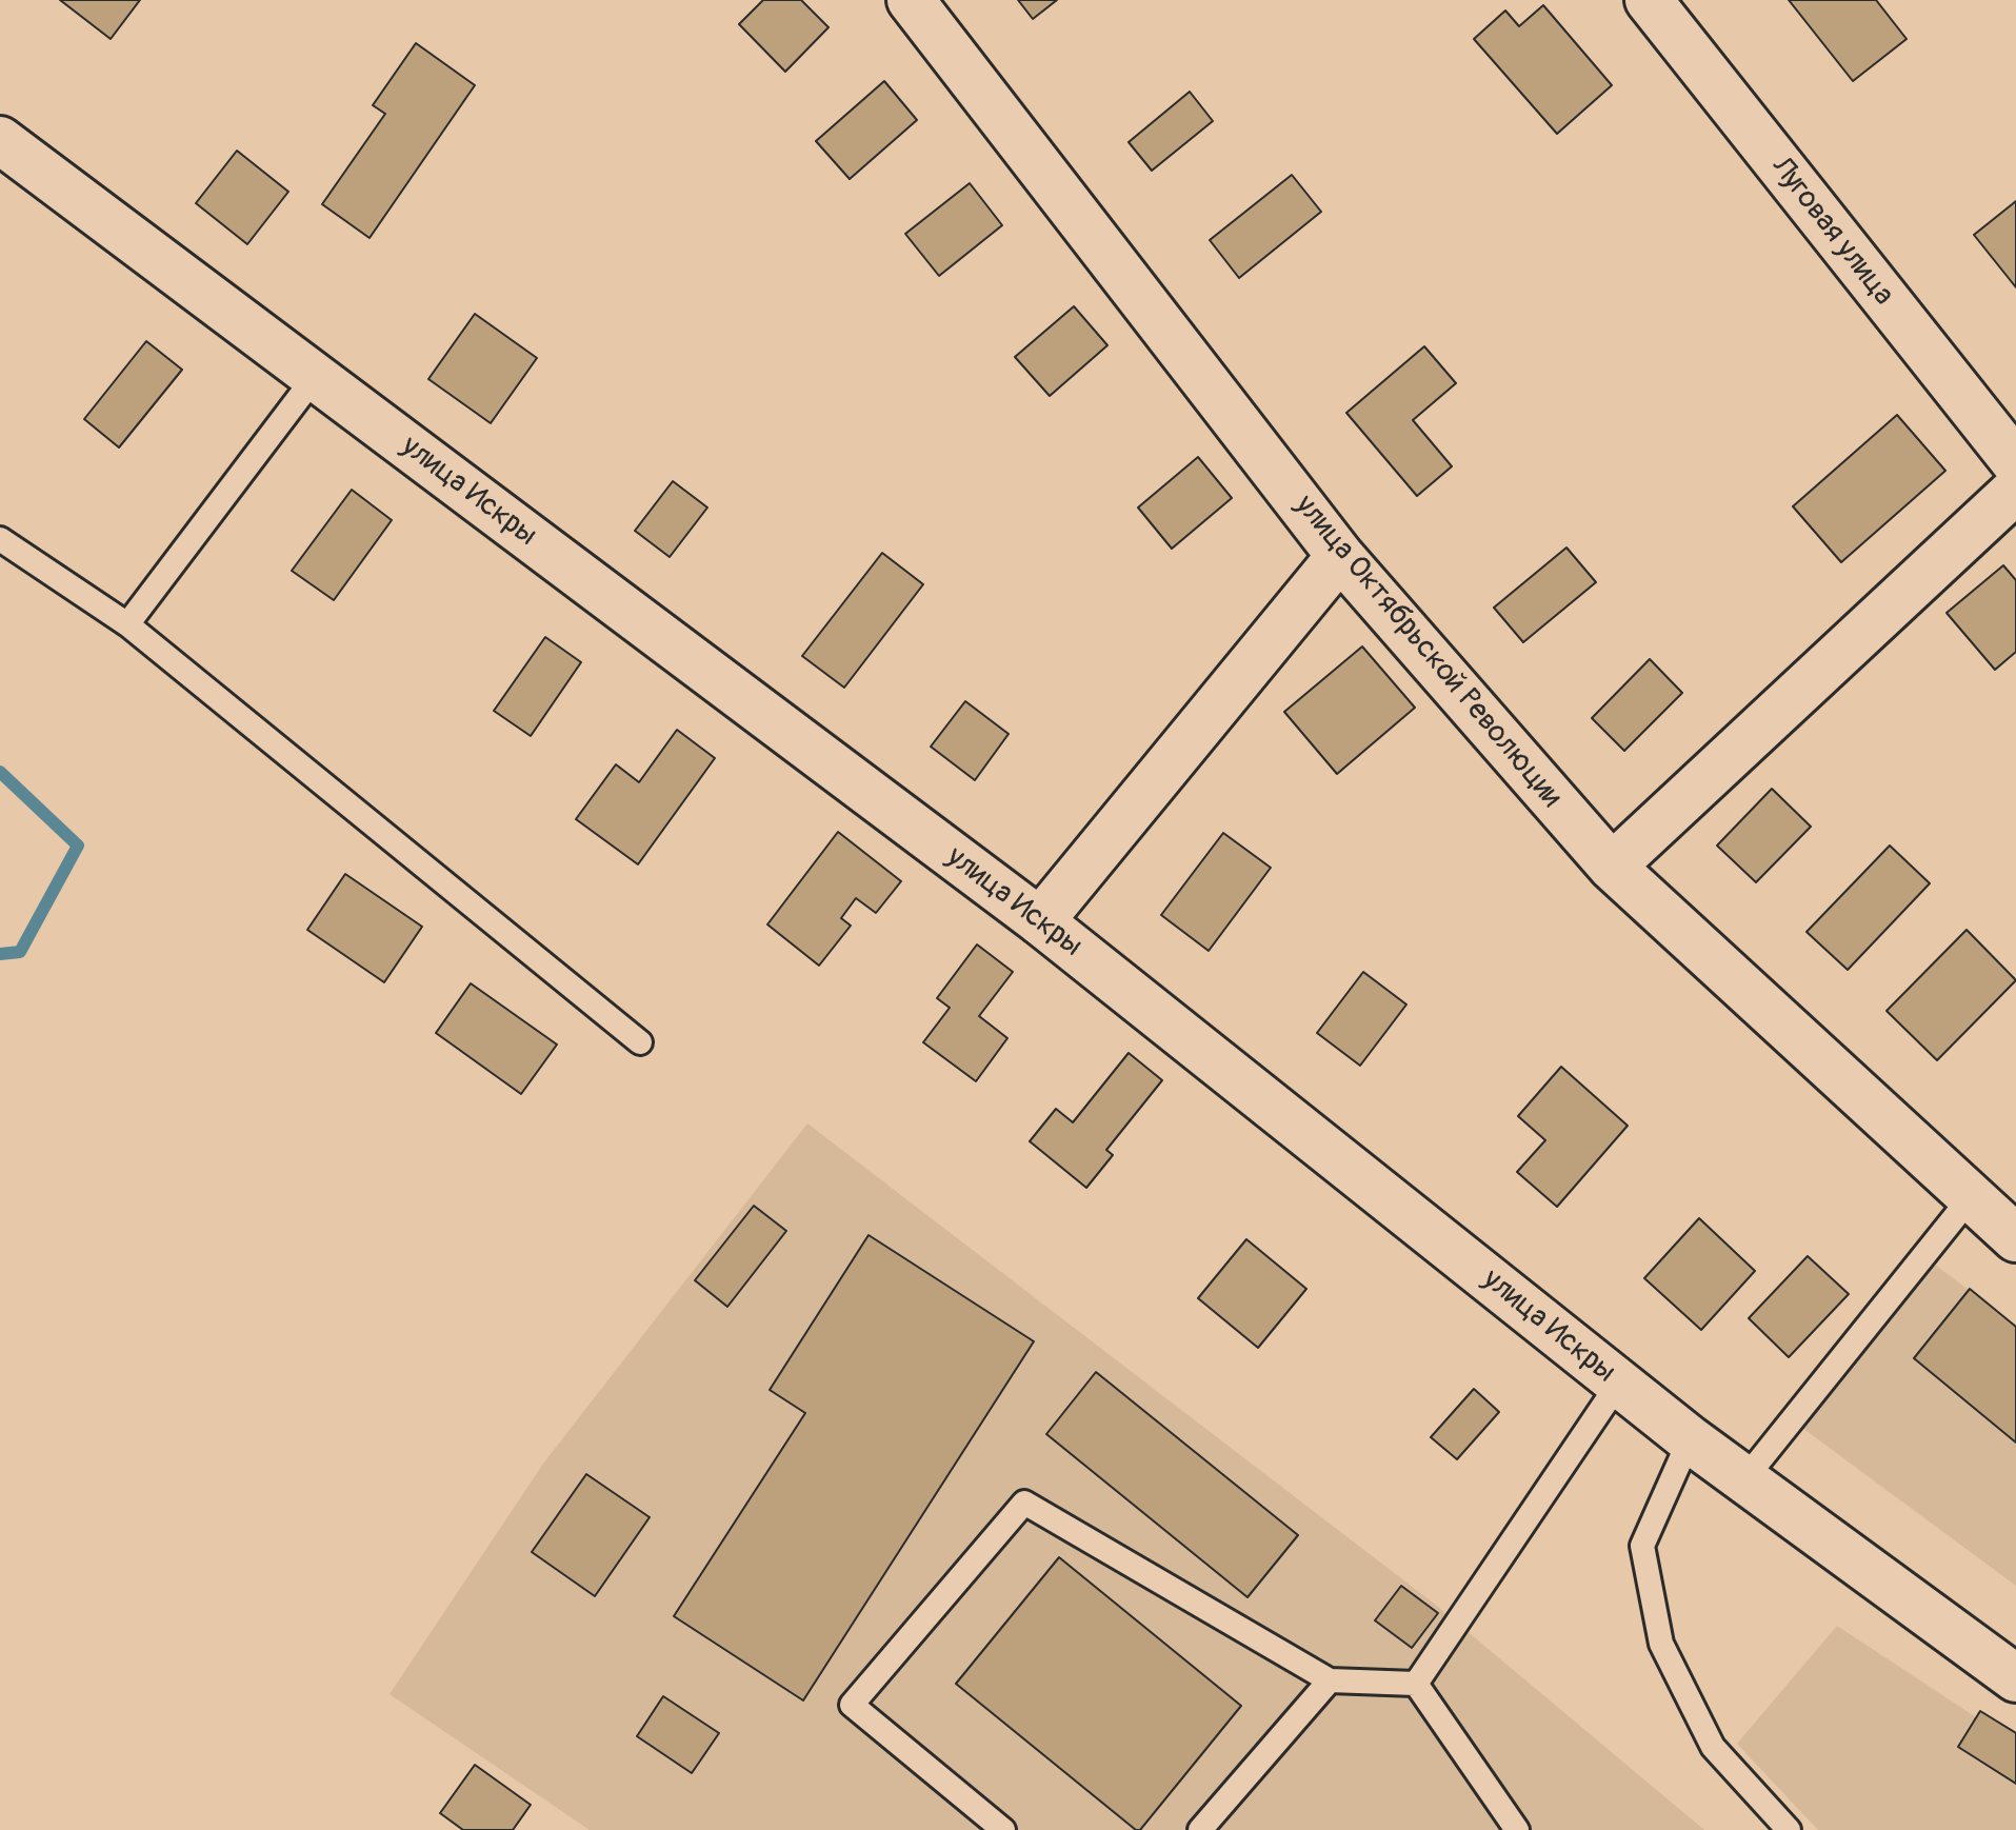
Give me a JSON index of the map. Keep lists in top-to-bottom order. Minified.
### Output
{"streets":{"street":["Луговая улица","улица Искры","улица Октябрьской Революции"]}}
